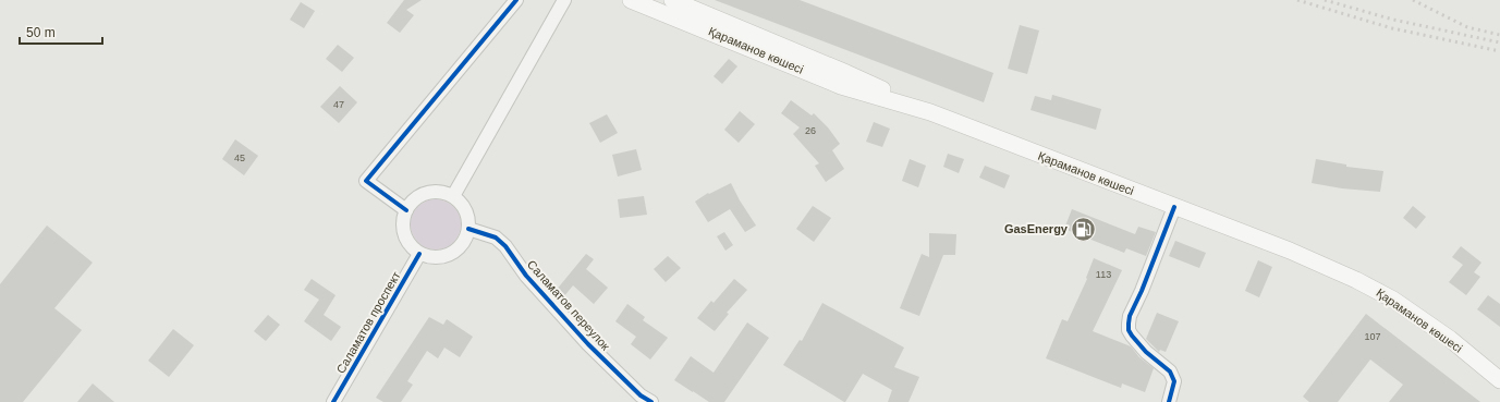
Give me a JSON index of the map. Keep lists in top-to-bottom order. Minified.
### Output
{"streets":{"main road":["Қараманов көшесі"],"street":["Саламатов переулок","Саламатов проспект"]},"crossings":[["Саламатов переулок","Саламатов проспект"]],"places":{"fuel station":["GasEnergy"]},"house_numbers":["47","26","45","113","107"],"scale_bar":"50 m"}
